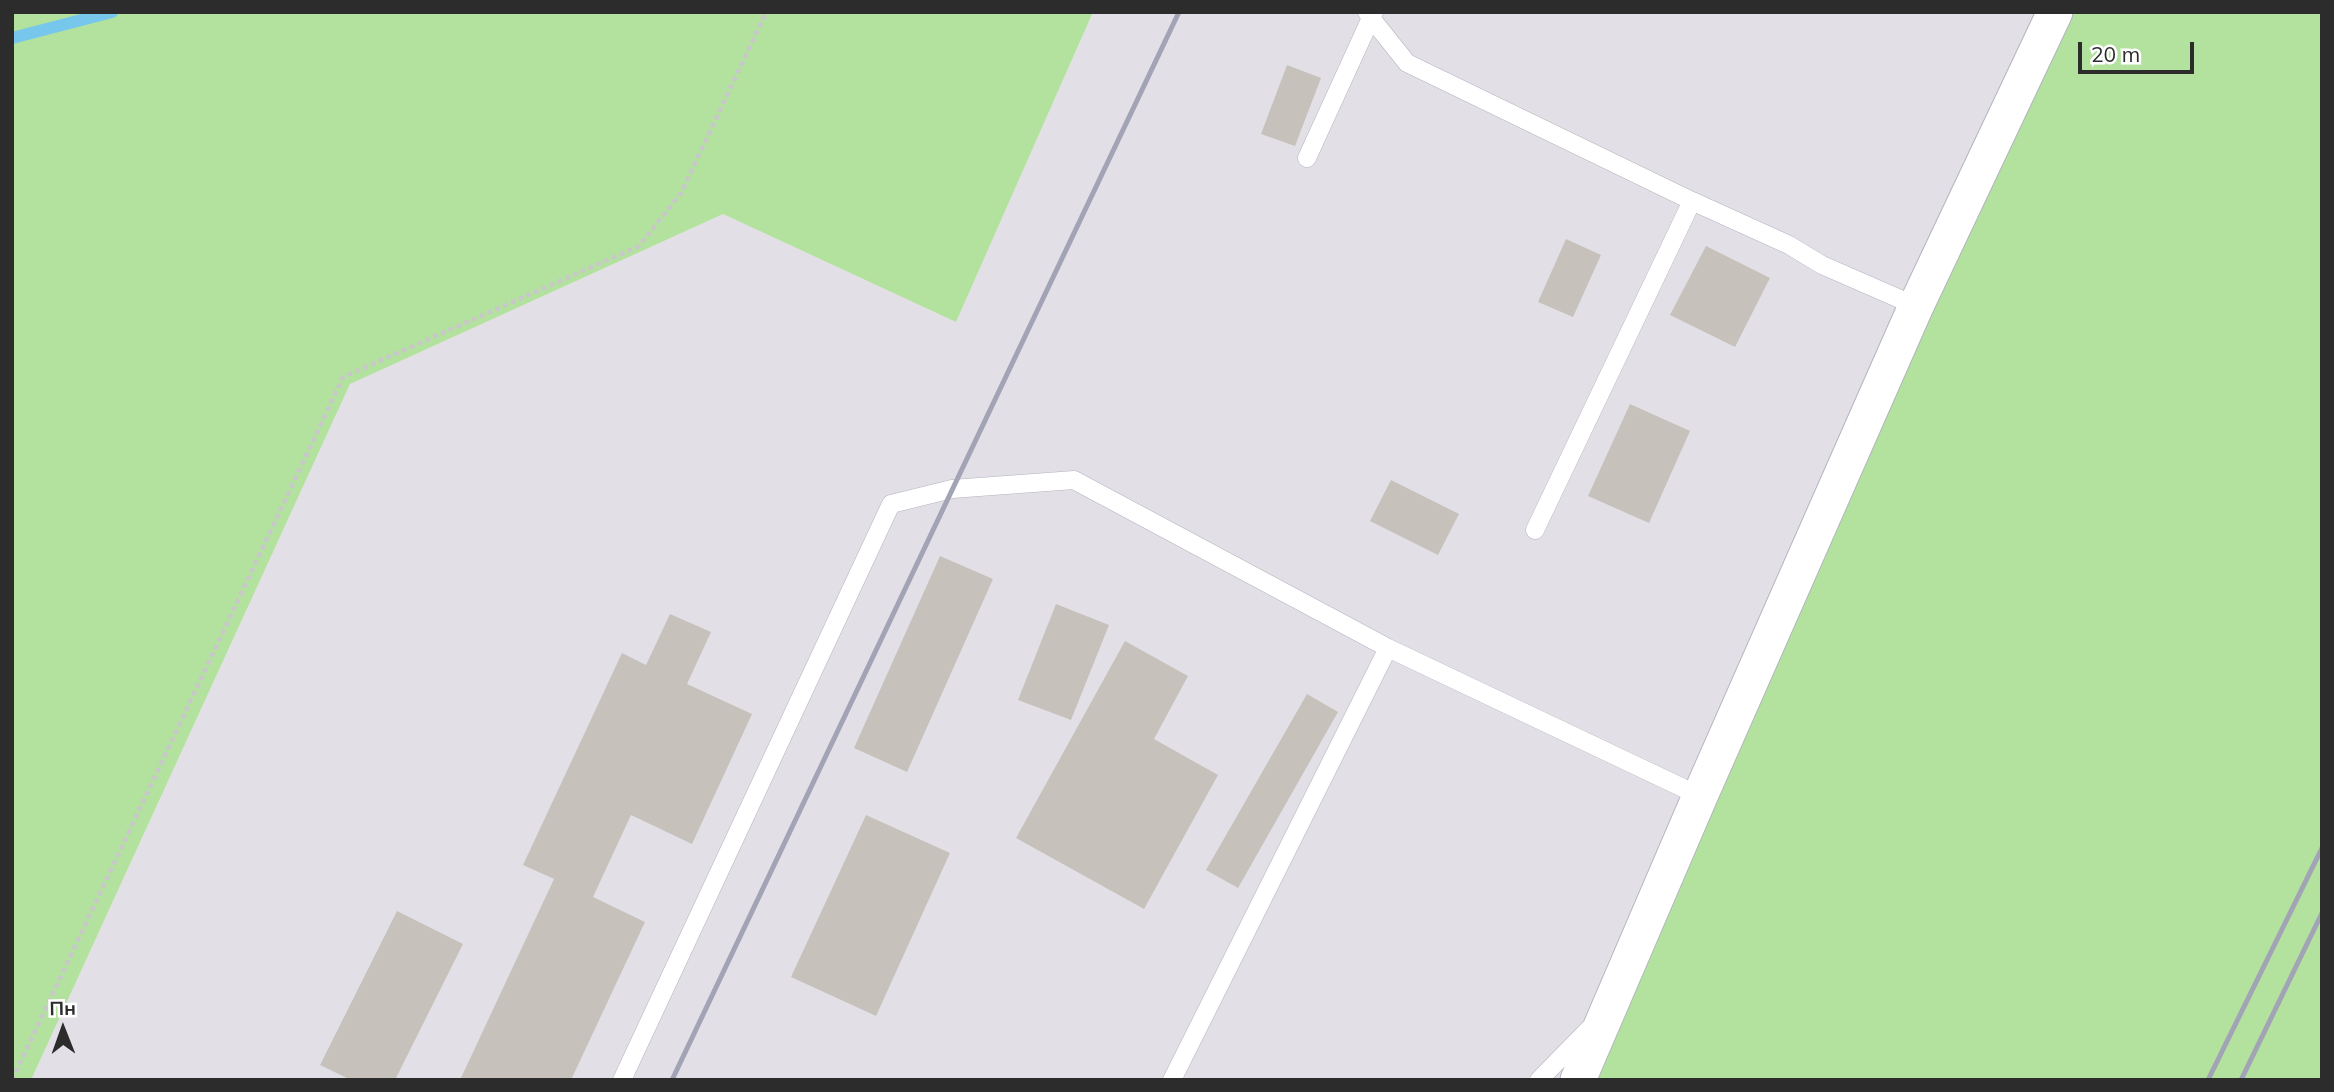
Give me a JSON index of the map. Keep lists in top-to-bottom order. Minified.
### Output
{"scale_bar":"20 m","north":"top"}
